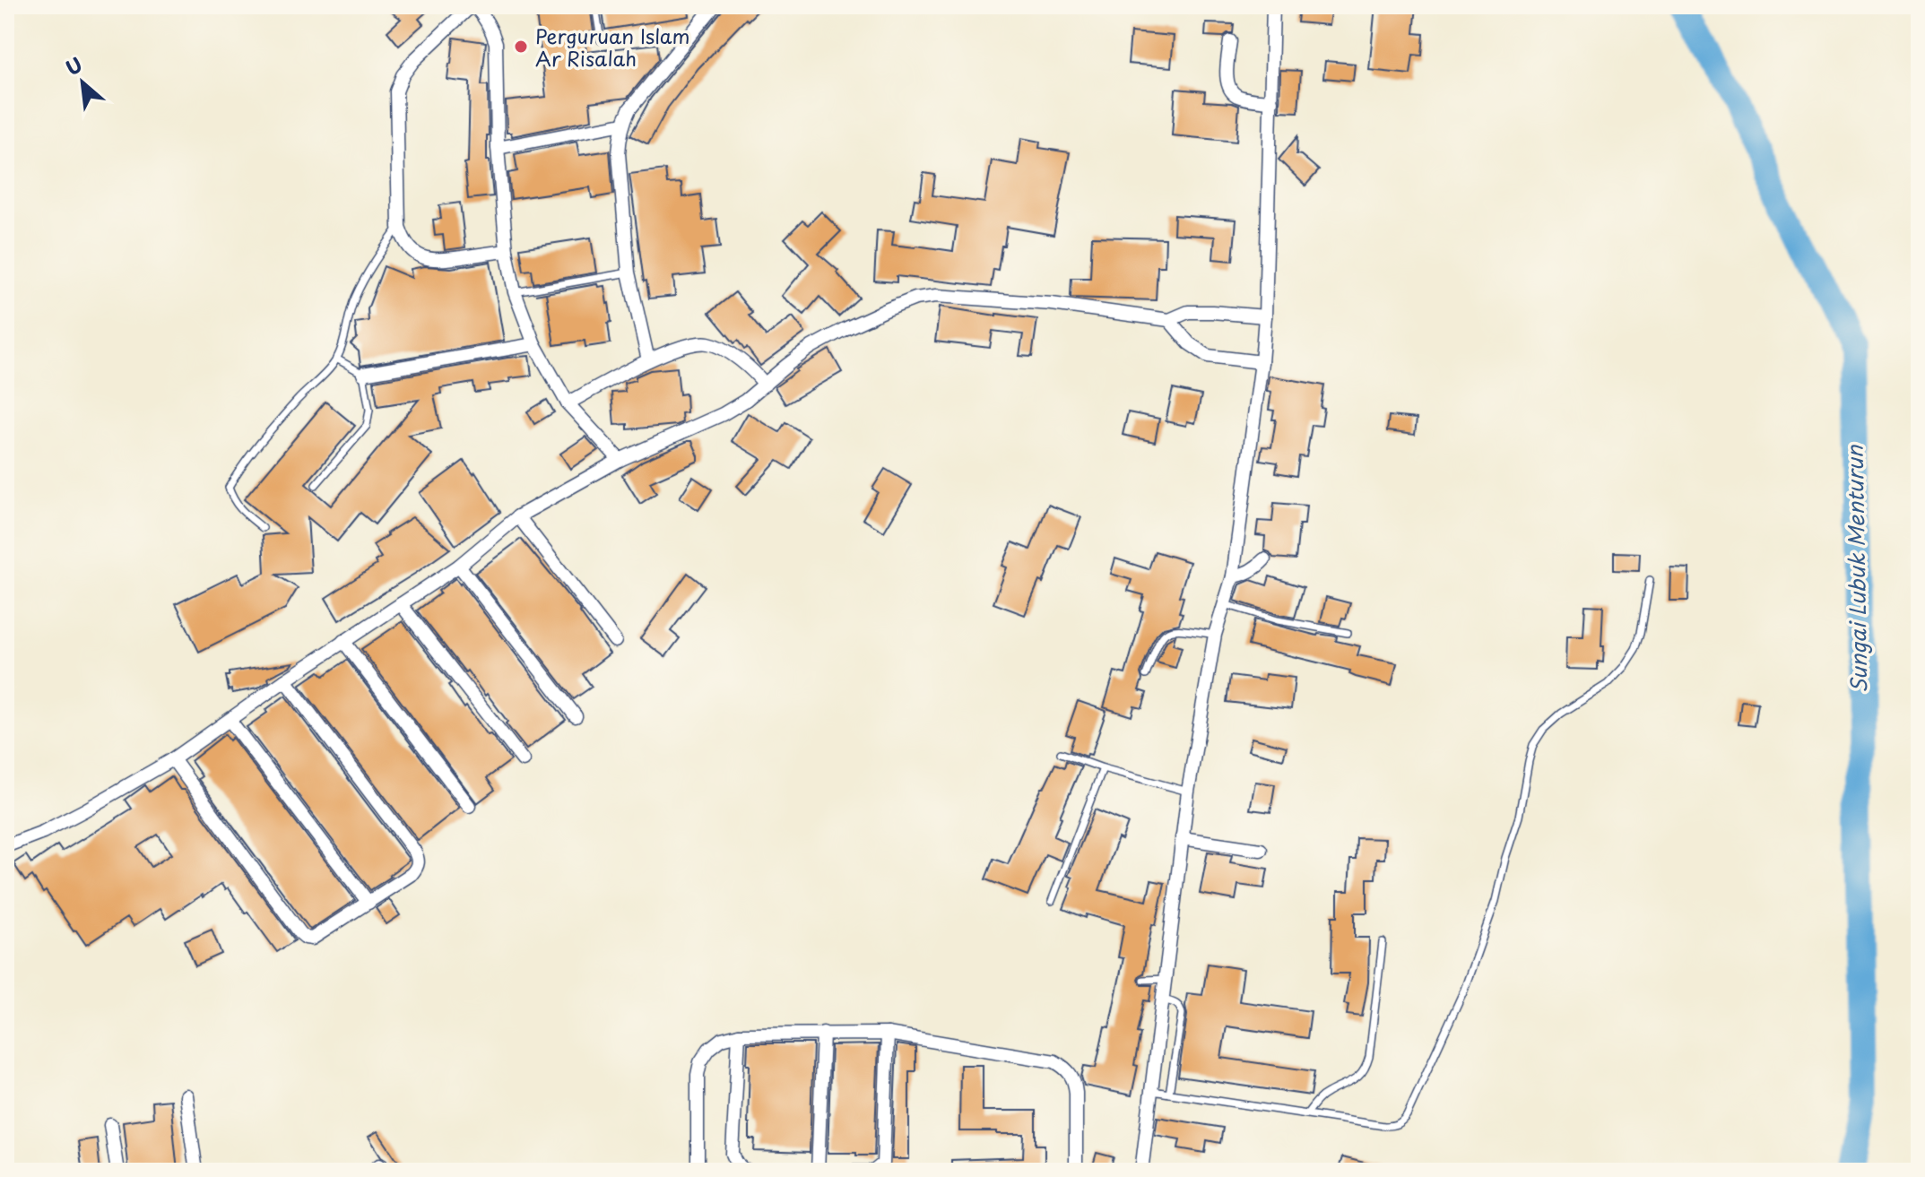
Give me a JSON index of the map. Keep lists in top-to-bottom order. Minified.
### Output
{"water":["Sungai Lubuk Menturun"],"places":["Perguruan Islam Ar Risalah"],"north":"top left"}
